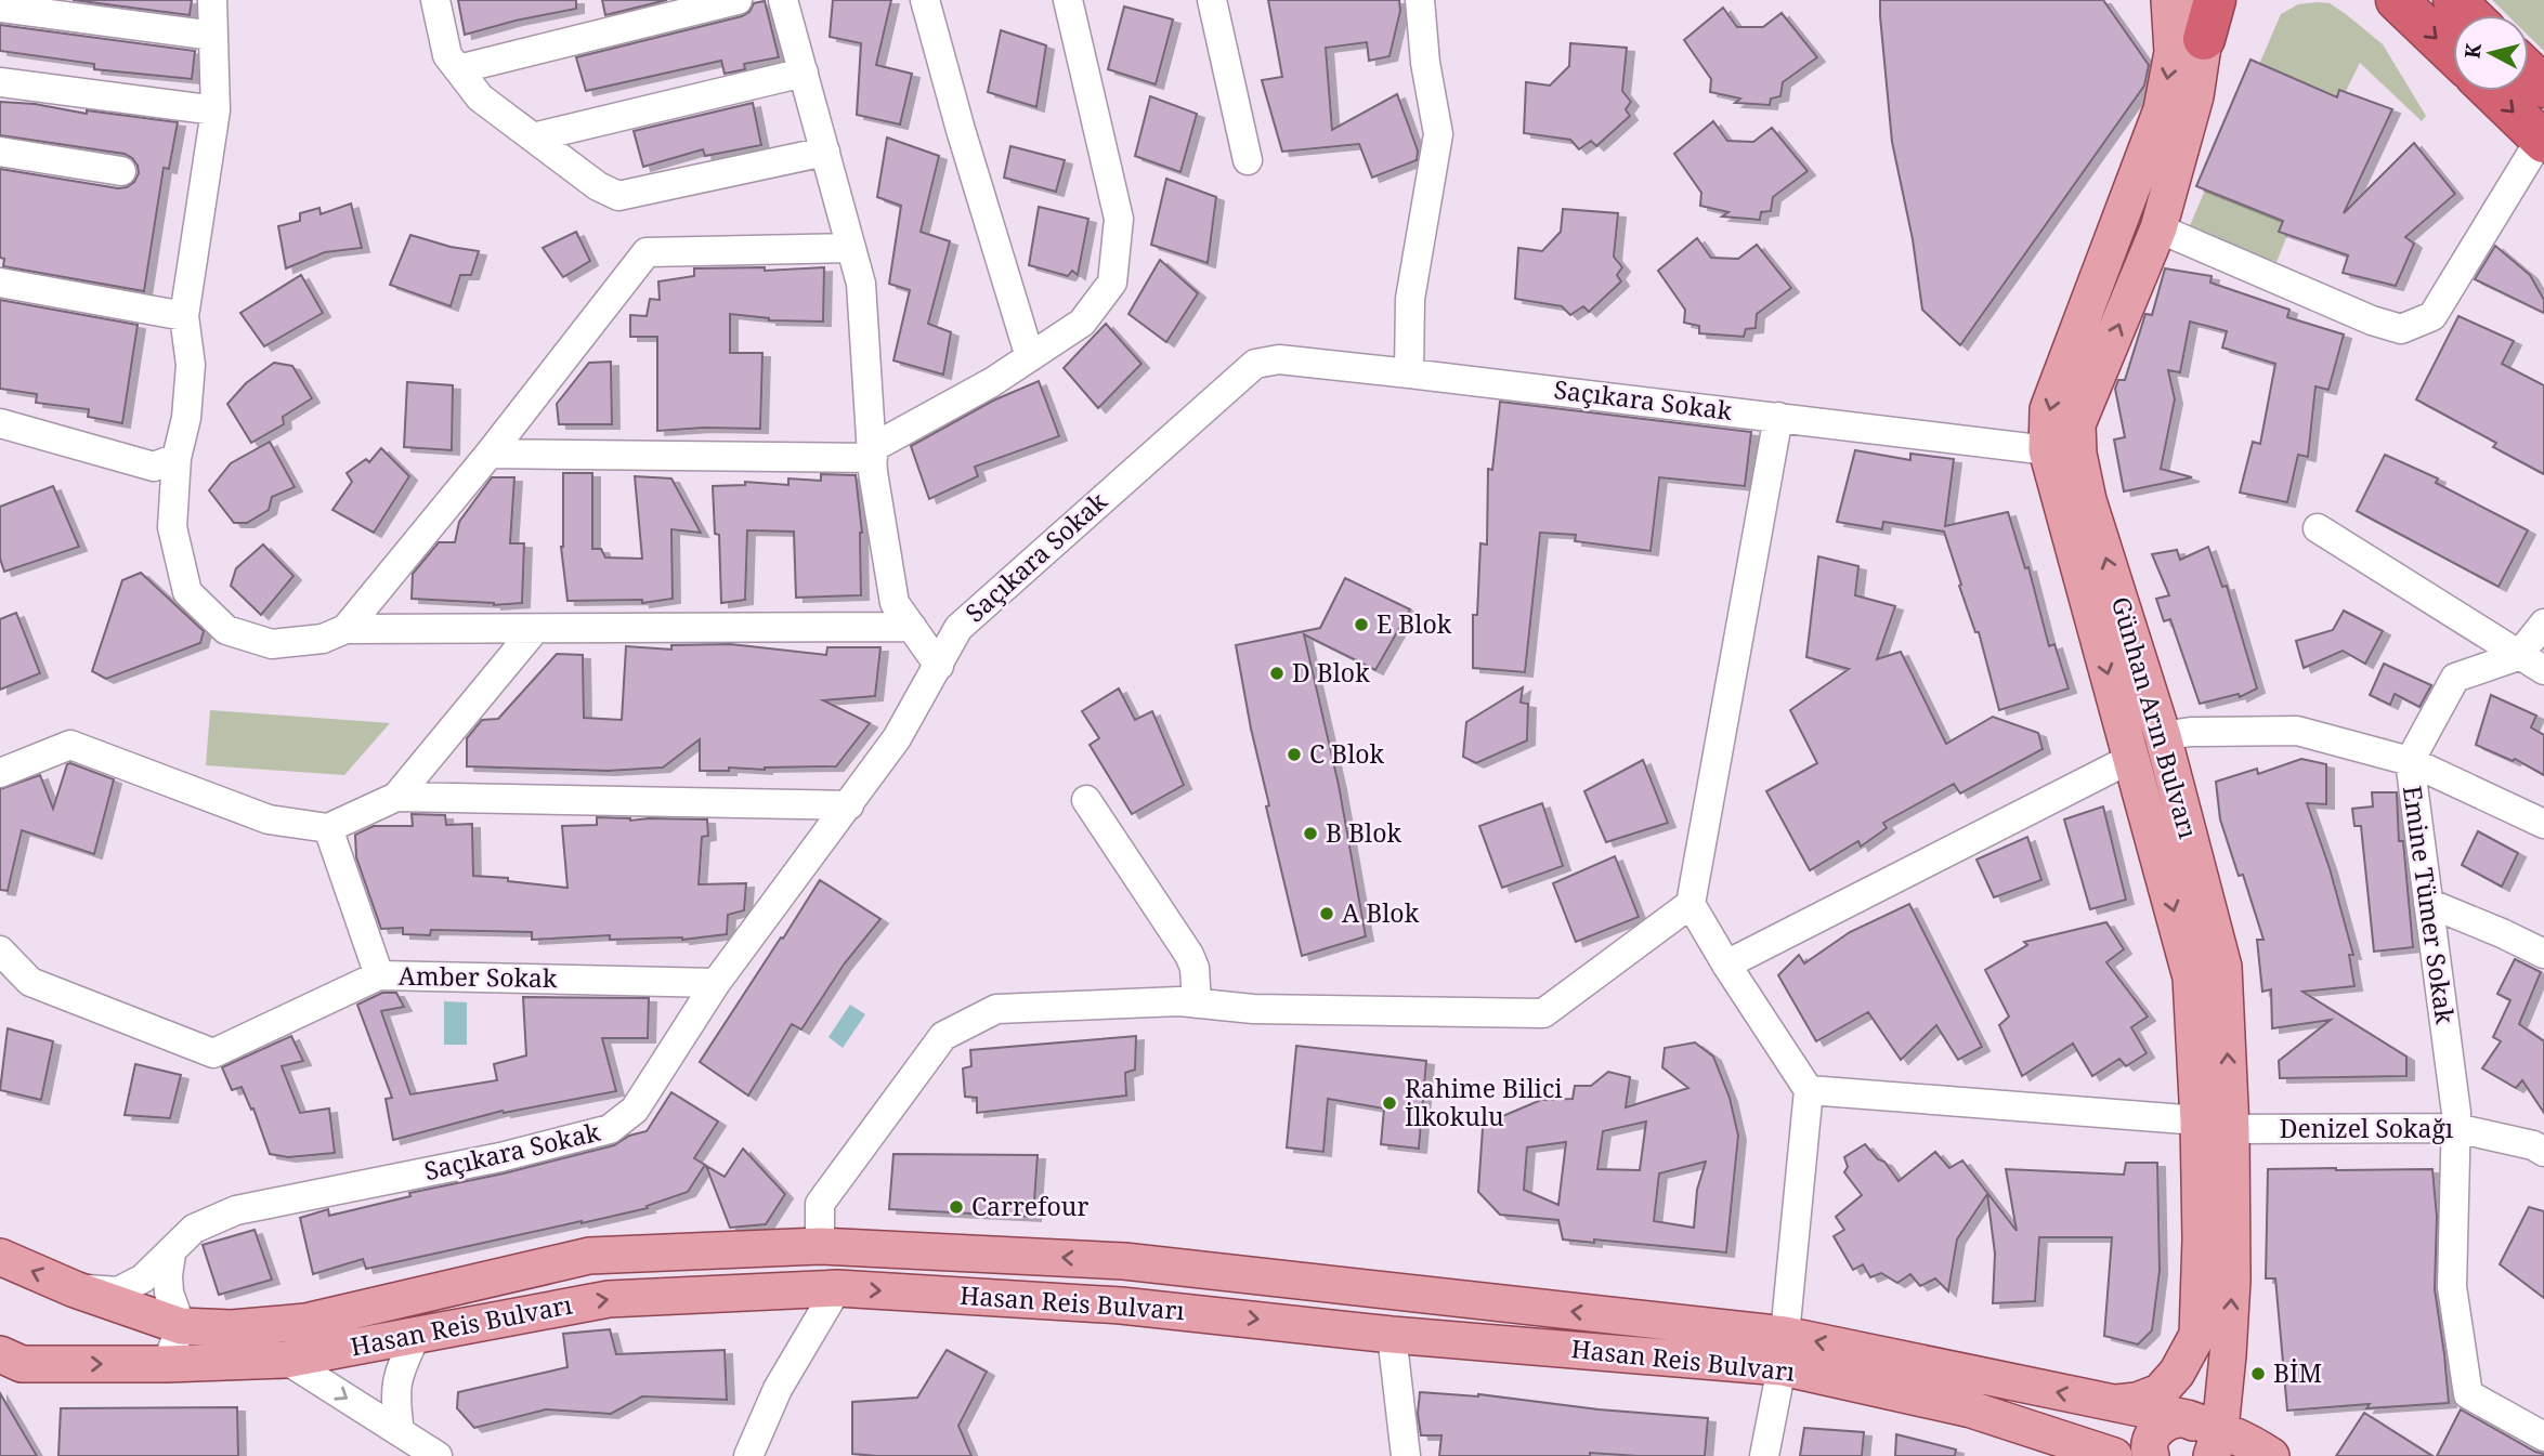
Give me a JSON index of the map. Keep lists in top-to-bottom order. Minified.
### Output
{"streets":{"main road":["Günhan Arın Bulvarı","Hasan Reis Bulvarı"],"street":["Saçıkara Sokak","Emine Tümer Sokak","Amber Sokak","Denizel Sokağı"]},"crossings":[["Saçıkara Sokak","Günhan Arın Bulvarı"],["Saçıkara Sokak","Amber Sokak"],["Saçıkara Sokak","Hasan Reis Bulvarı"],["Günhan Arın Bulvarı","Denizel Sokağı"],["Günhan Arın Bulvarı","Hasan Reis Bulvarı"],["Emine Tümer Sokak","Denizel Sokağı"]],"places":["E Blok","D Blok","C Blok","B Blok","A Blok","Rahime Bilici İlkokulu","Carrefour","BİM"],"north":"left"}
